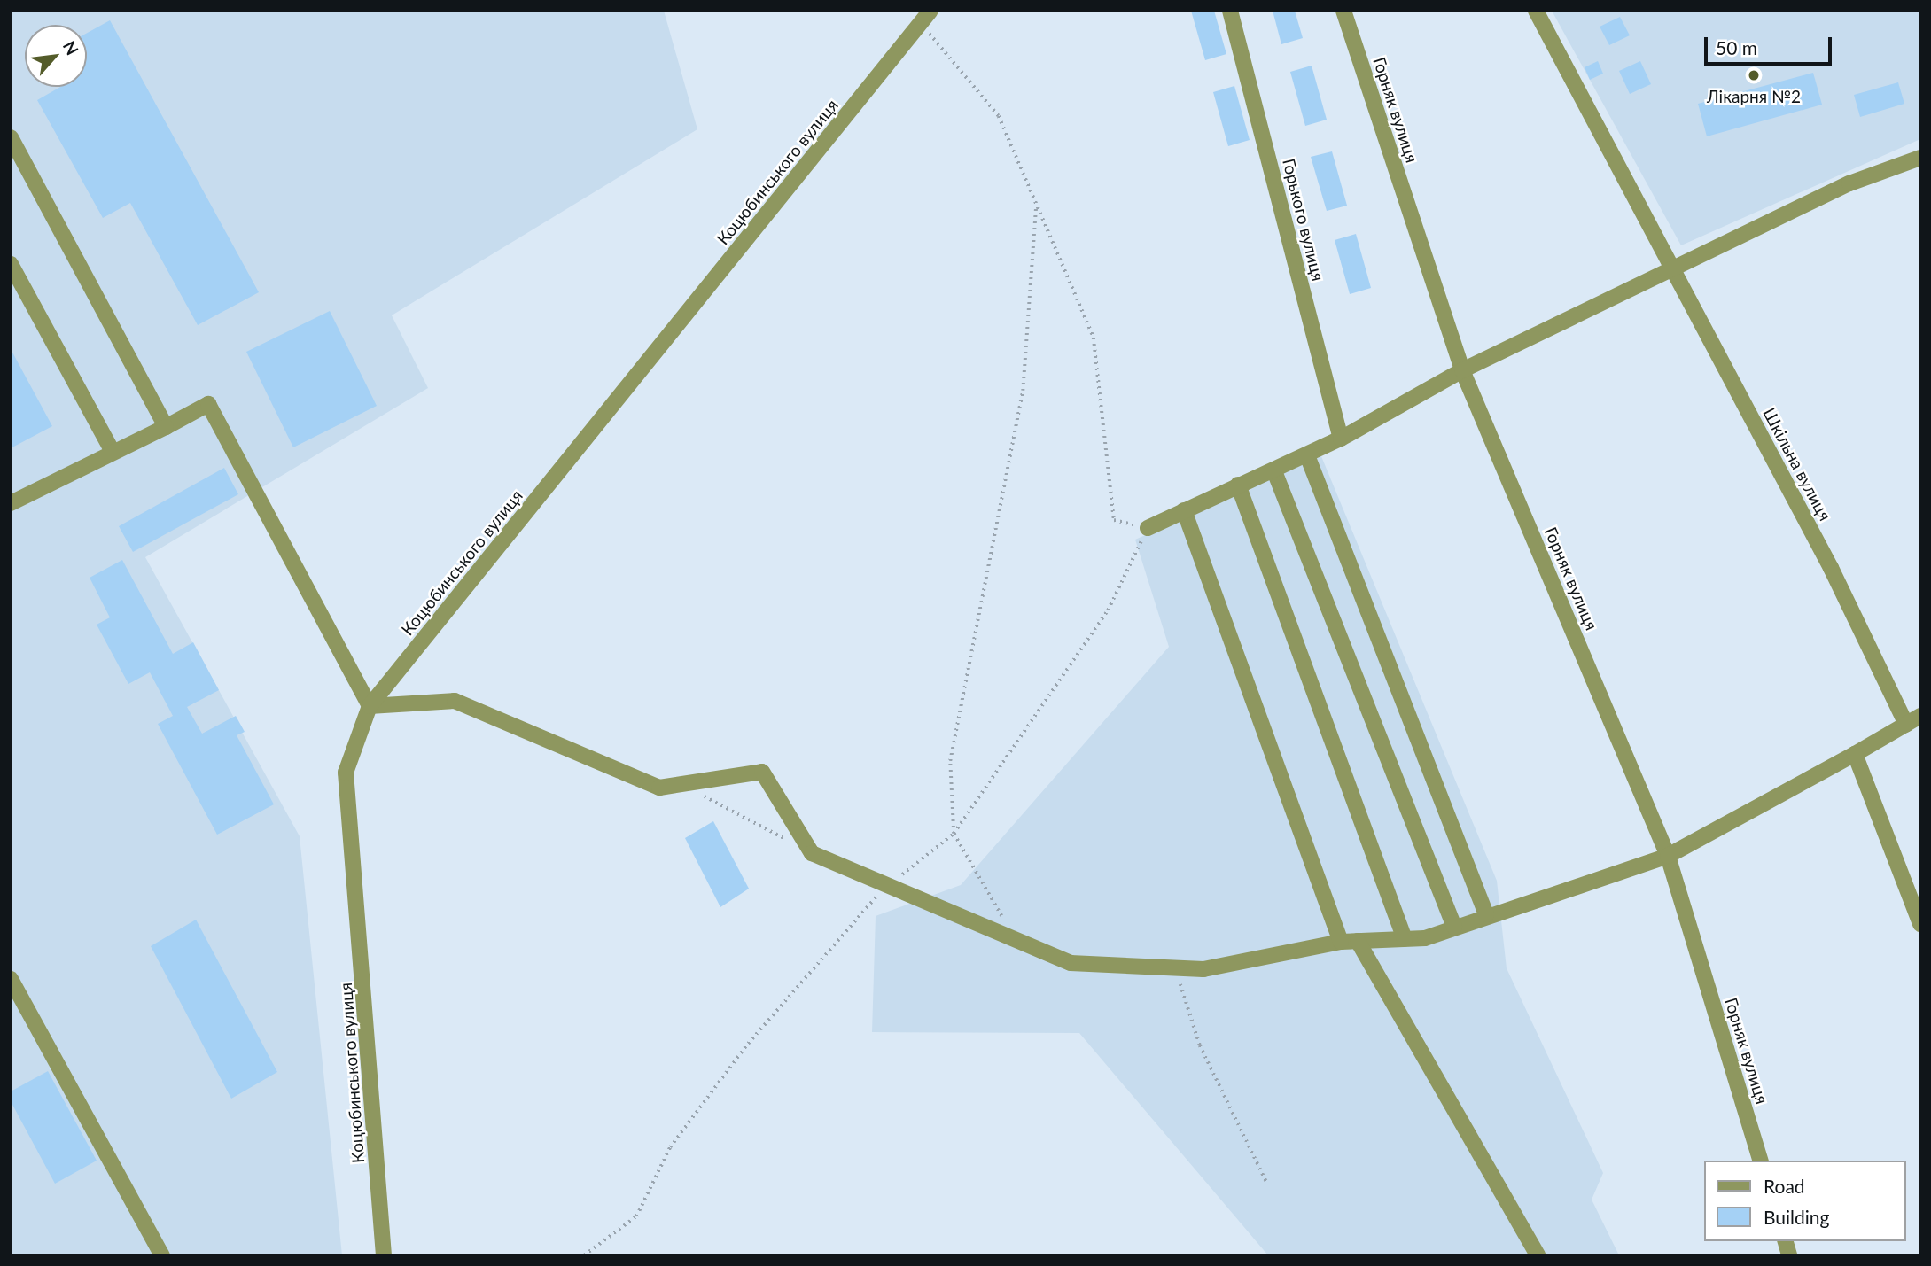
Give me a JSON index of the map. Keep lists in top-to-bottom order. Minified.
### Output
{"streets":{"street":["Горняк вулиця","Коцюбинського вулиця","Горького вулиця","Шкільна вулиця"]},"crossings":[["Горняк вулиця","Шкільна вулиця"]],"places":["Лікарня №2"],"legend":["Road","Building"],"scale_bar":"50 m","north":"top right"}
